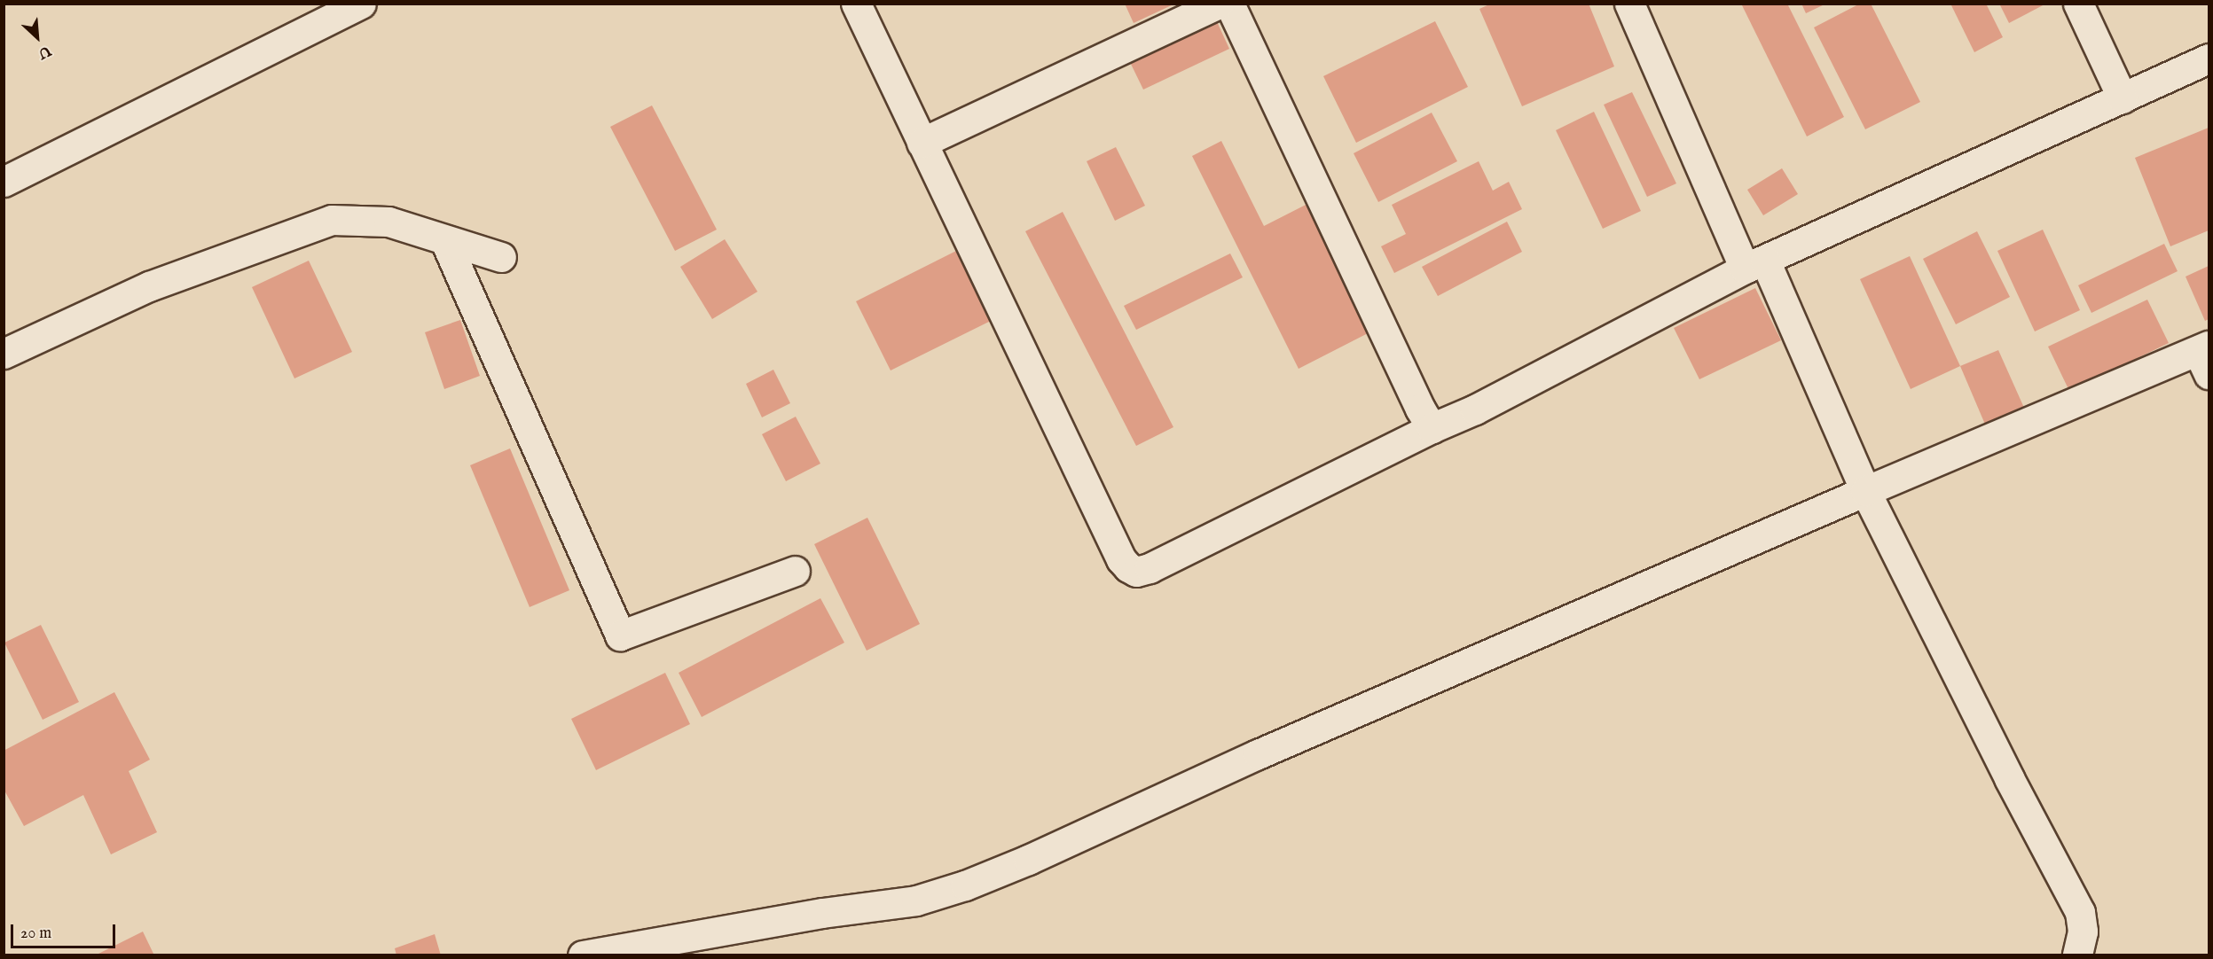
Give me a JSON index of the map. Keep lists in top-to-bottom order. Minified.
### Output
{"scale_bar":"20 m","north":"bottom right"}
